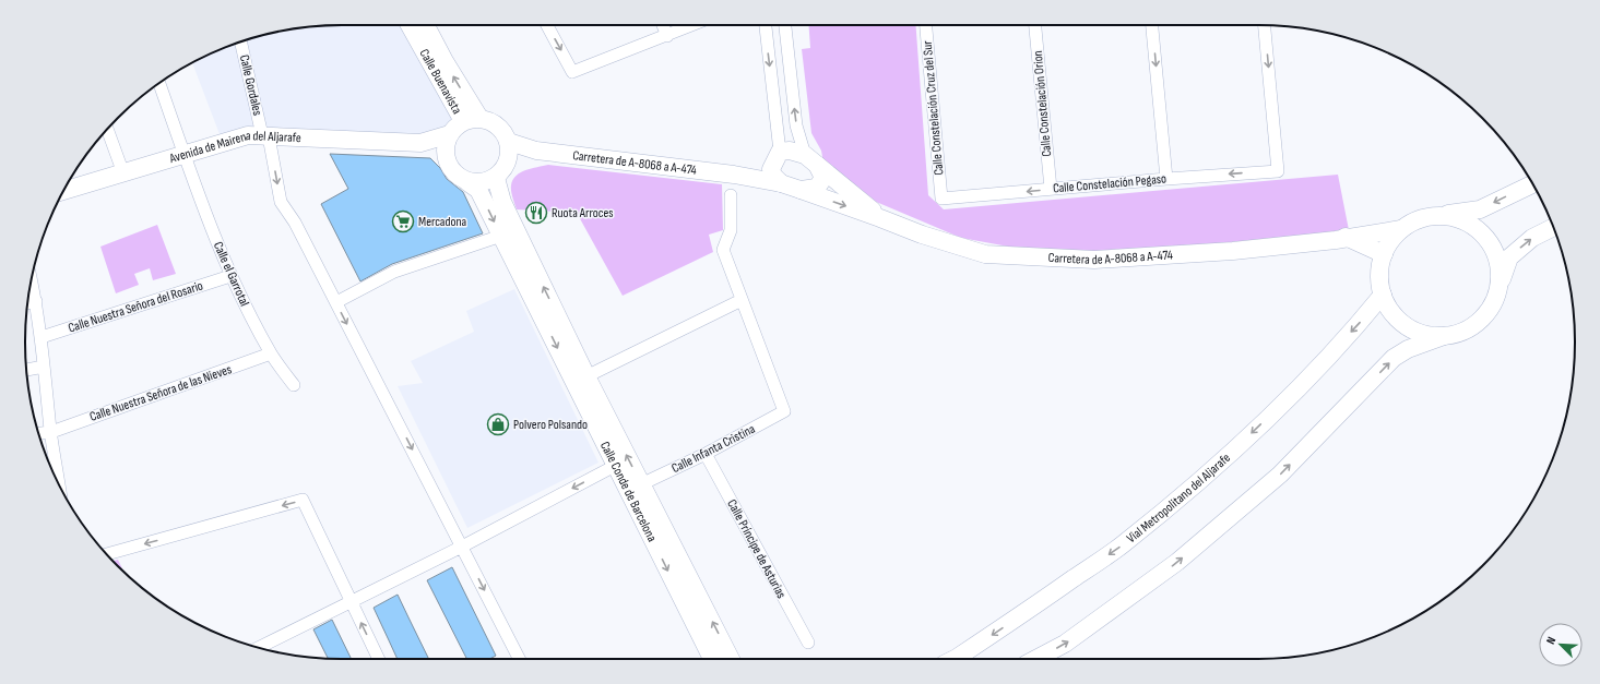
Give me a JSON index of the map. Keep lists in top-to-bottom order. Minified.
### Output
{"streets":{"main road":["Calle Buenavista","Avenida de Mairena del Aljarafe","Carretera de A-8068 a A-474","Calle Conde de Barcelona","Vial Metropolitano del Aljarafe"],"street":["Calle Gordales","Calle Constelación Orion","Calle Constelación Cruz del Sur","Calle Constelación Pegaso","Calle el Garrotal","Calle Nuestra Señora del Rosario","Calle Nuestra Señora de las Nieves","Calle Infanta Cristina","Calle Príncipe de Asturias"]},"crossings":[["Calle Buenavista","Carretera de A-8068 a A-474"],["Calle Buenavista","Calle Conde de Barcelona"],["Calle Gordales","Avenida de Mairena del Aljarafe"],["Calle Constelación Orion","Calle Constelación Pegaso"],["Calle Constelación Cruz del Sur","Calle Constelación Pegaso"],["Avenida de Mairena del Aljarafe","Calle el Garrotal"],["Carretera de A-8068 a A-474","Calle Conde de Barcelona"],["Carretera de A-8068 a A-474","Vial Metropolitano del Aljarafe"],["Calle el Garrotal","Calle Nuestra Señora del Rosario"],["Calle el Garrotal","Calle Nuestra Señora de las Nieves"],["Calle Infanta Cristina","Calle Conde de Barcelona"],["Calle Infanta Cristina","Calle Príncipe de Asturias"]],"one_way":["Calle Gordales"],"places":{"restaurant":["Ruota Arroces"],"supermarket":["Mercadona"],"shop":["Polvero Polsando"]},"north":"top left"}
